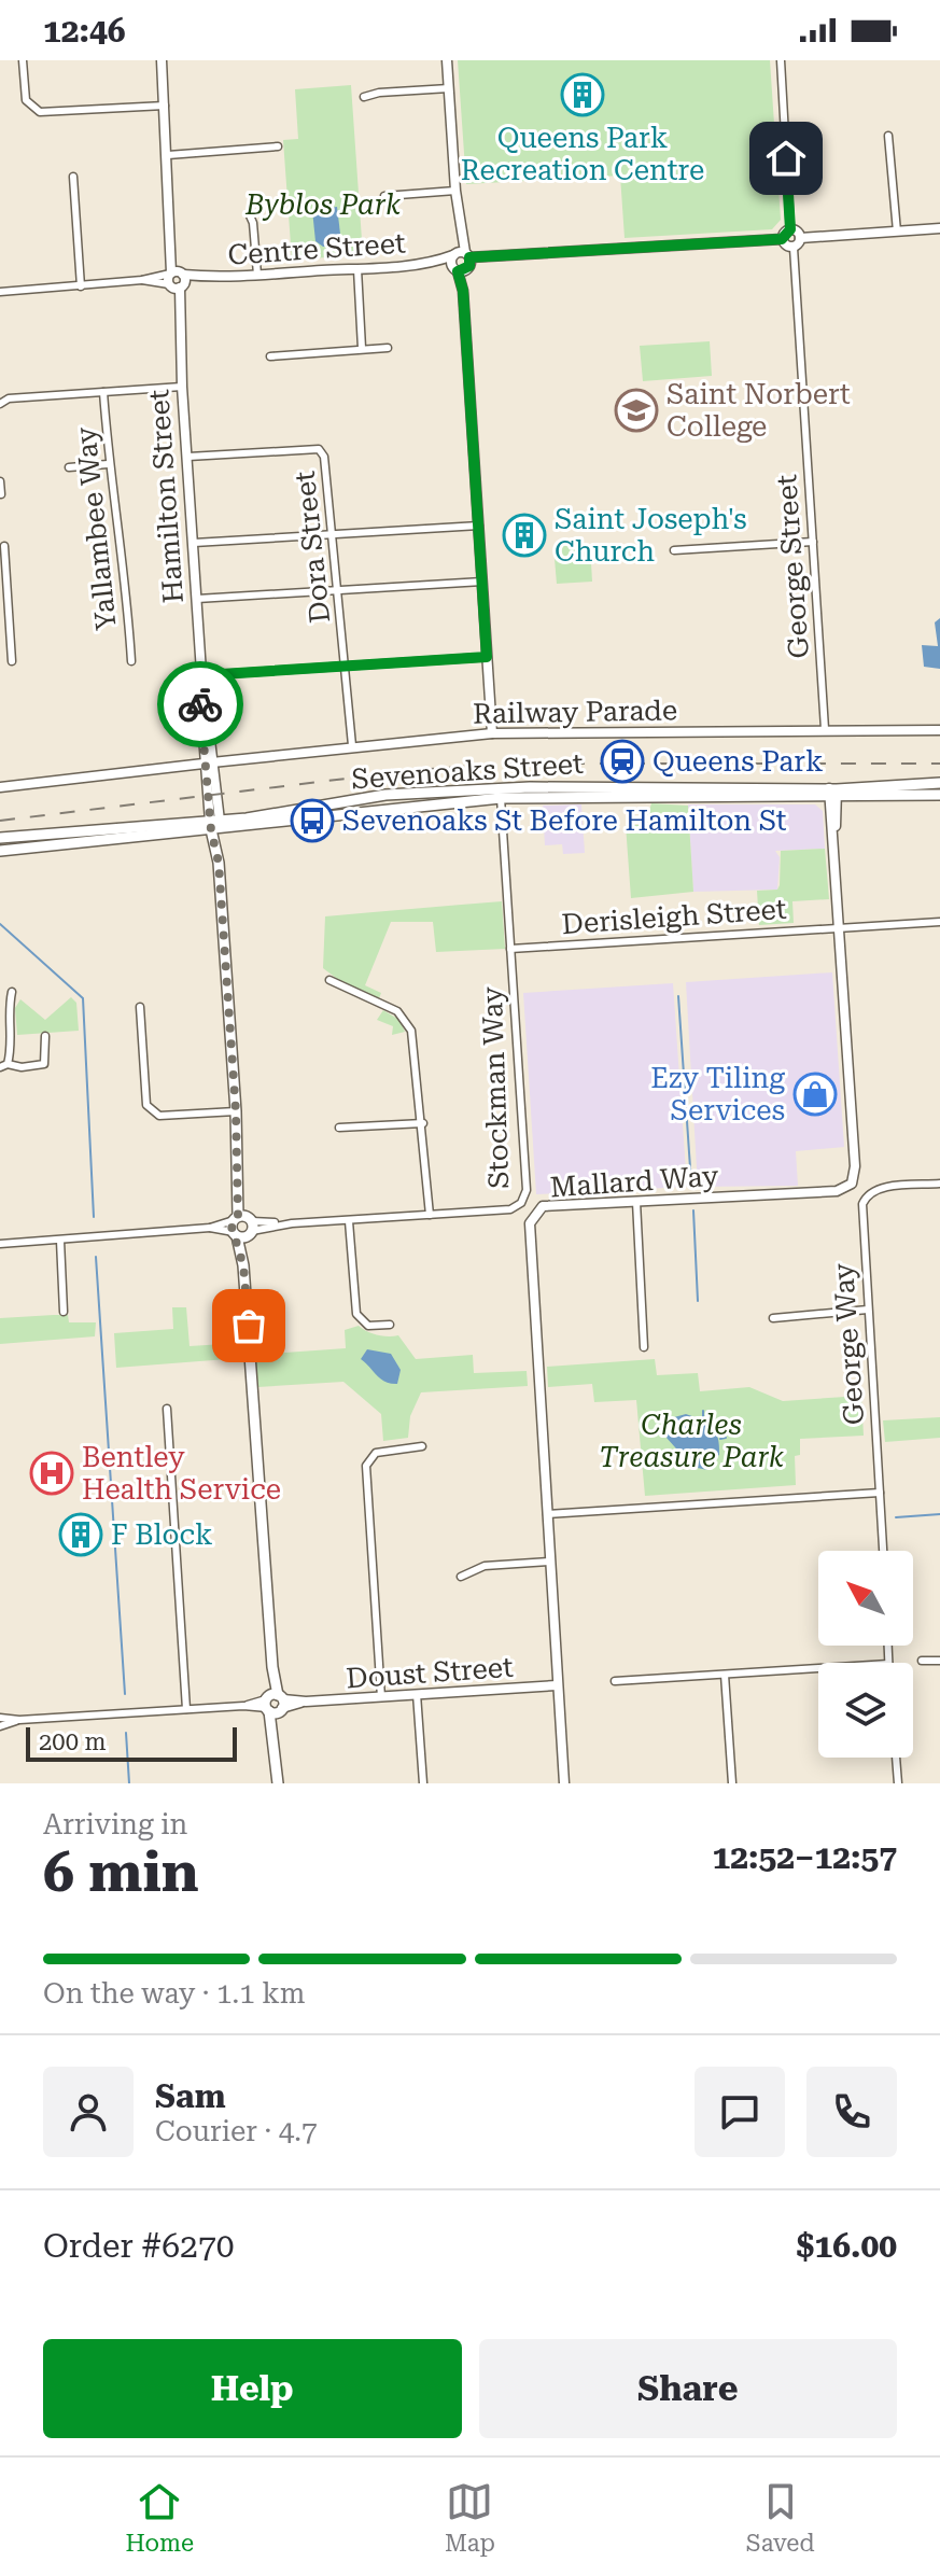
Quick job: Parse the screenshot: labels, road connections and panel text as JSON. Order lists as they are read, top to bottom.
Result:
{
  "streets": {
    "main road": ["Hamilton Street", "Sevenoaks Street"],
    "street": [
      "Centre Street",
      "Yallambee Way",
      "Dora Street",
      "George Street",
      "Railway Parade",
      "Derisleigh Street",
      "Stockman Way",
      "Mallard Way",
      "George Way",
      "Doust Street"
    ]
  },
  "crossings": [
    ["Centre Street", "Hamilton Street"],
    ["Centre Street", "George Street"],
    ["Hamilton Street", "Dora Street"],
    ["Hamilton Street", "Railway Parade"],
    ["Hamilton Street", "Sevenoaks Street"],
    ["Hamilton Street", "Stockman Way"],
    ["Hamilton Street", "Doust Street"],
    ["Dora Street", "Railway Parade"],
    ["George Street", "Railway Parade"],
    ["Sevenoaks Street", "Stockman Way"],
    ["Sevenoaks Street", "Mallard Way"],
    ["Derisleigh Street", "Stockman Way"],
    ["Derisleigh Street", "Mallard Way"],
    ["Mallard Way", "Doust Street"]
  ],
  "parks": ["Byblos Park", "Charles Treasure Park"],
  "places": {
    "building": ["Queens Park Recreation Centre", "Saint Joseph's Church", "F Block"],
    "school or university": ["Saint Norbert College"],
    "station": ["Queens Park"],
    "bus stop": ["Sevenoaks St Before Hamilton St"],
    "shop": ["Ezy Tiling Services"],
    "hospital": ["Bentley Health Service"]
  },
  "scale_bar": "200 m",
  "north": "top left",
  "page": {
    "status": "12:46",
    "scale": "200 m",
    "heading": ["6 min", "Arriving in", "12:52–12:57"],
    "panel": [
      "Sam",
      "Courier · 4.7",
      "Order #6270",
      "$16.00"
    ],
    "bar": "On the way · 1.1 km",
    "buttons": ["Help", "Share"],
    "tabs": ["Home", "Map", "Saved"]
  }
}
